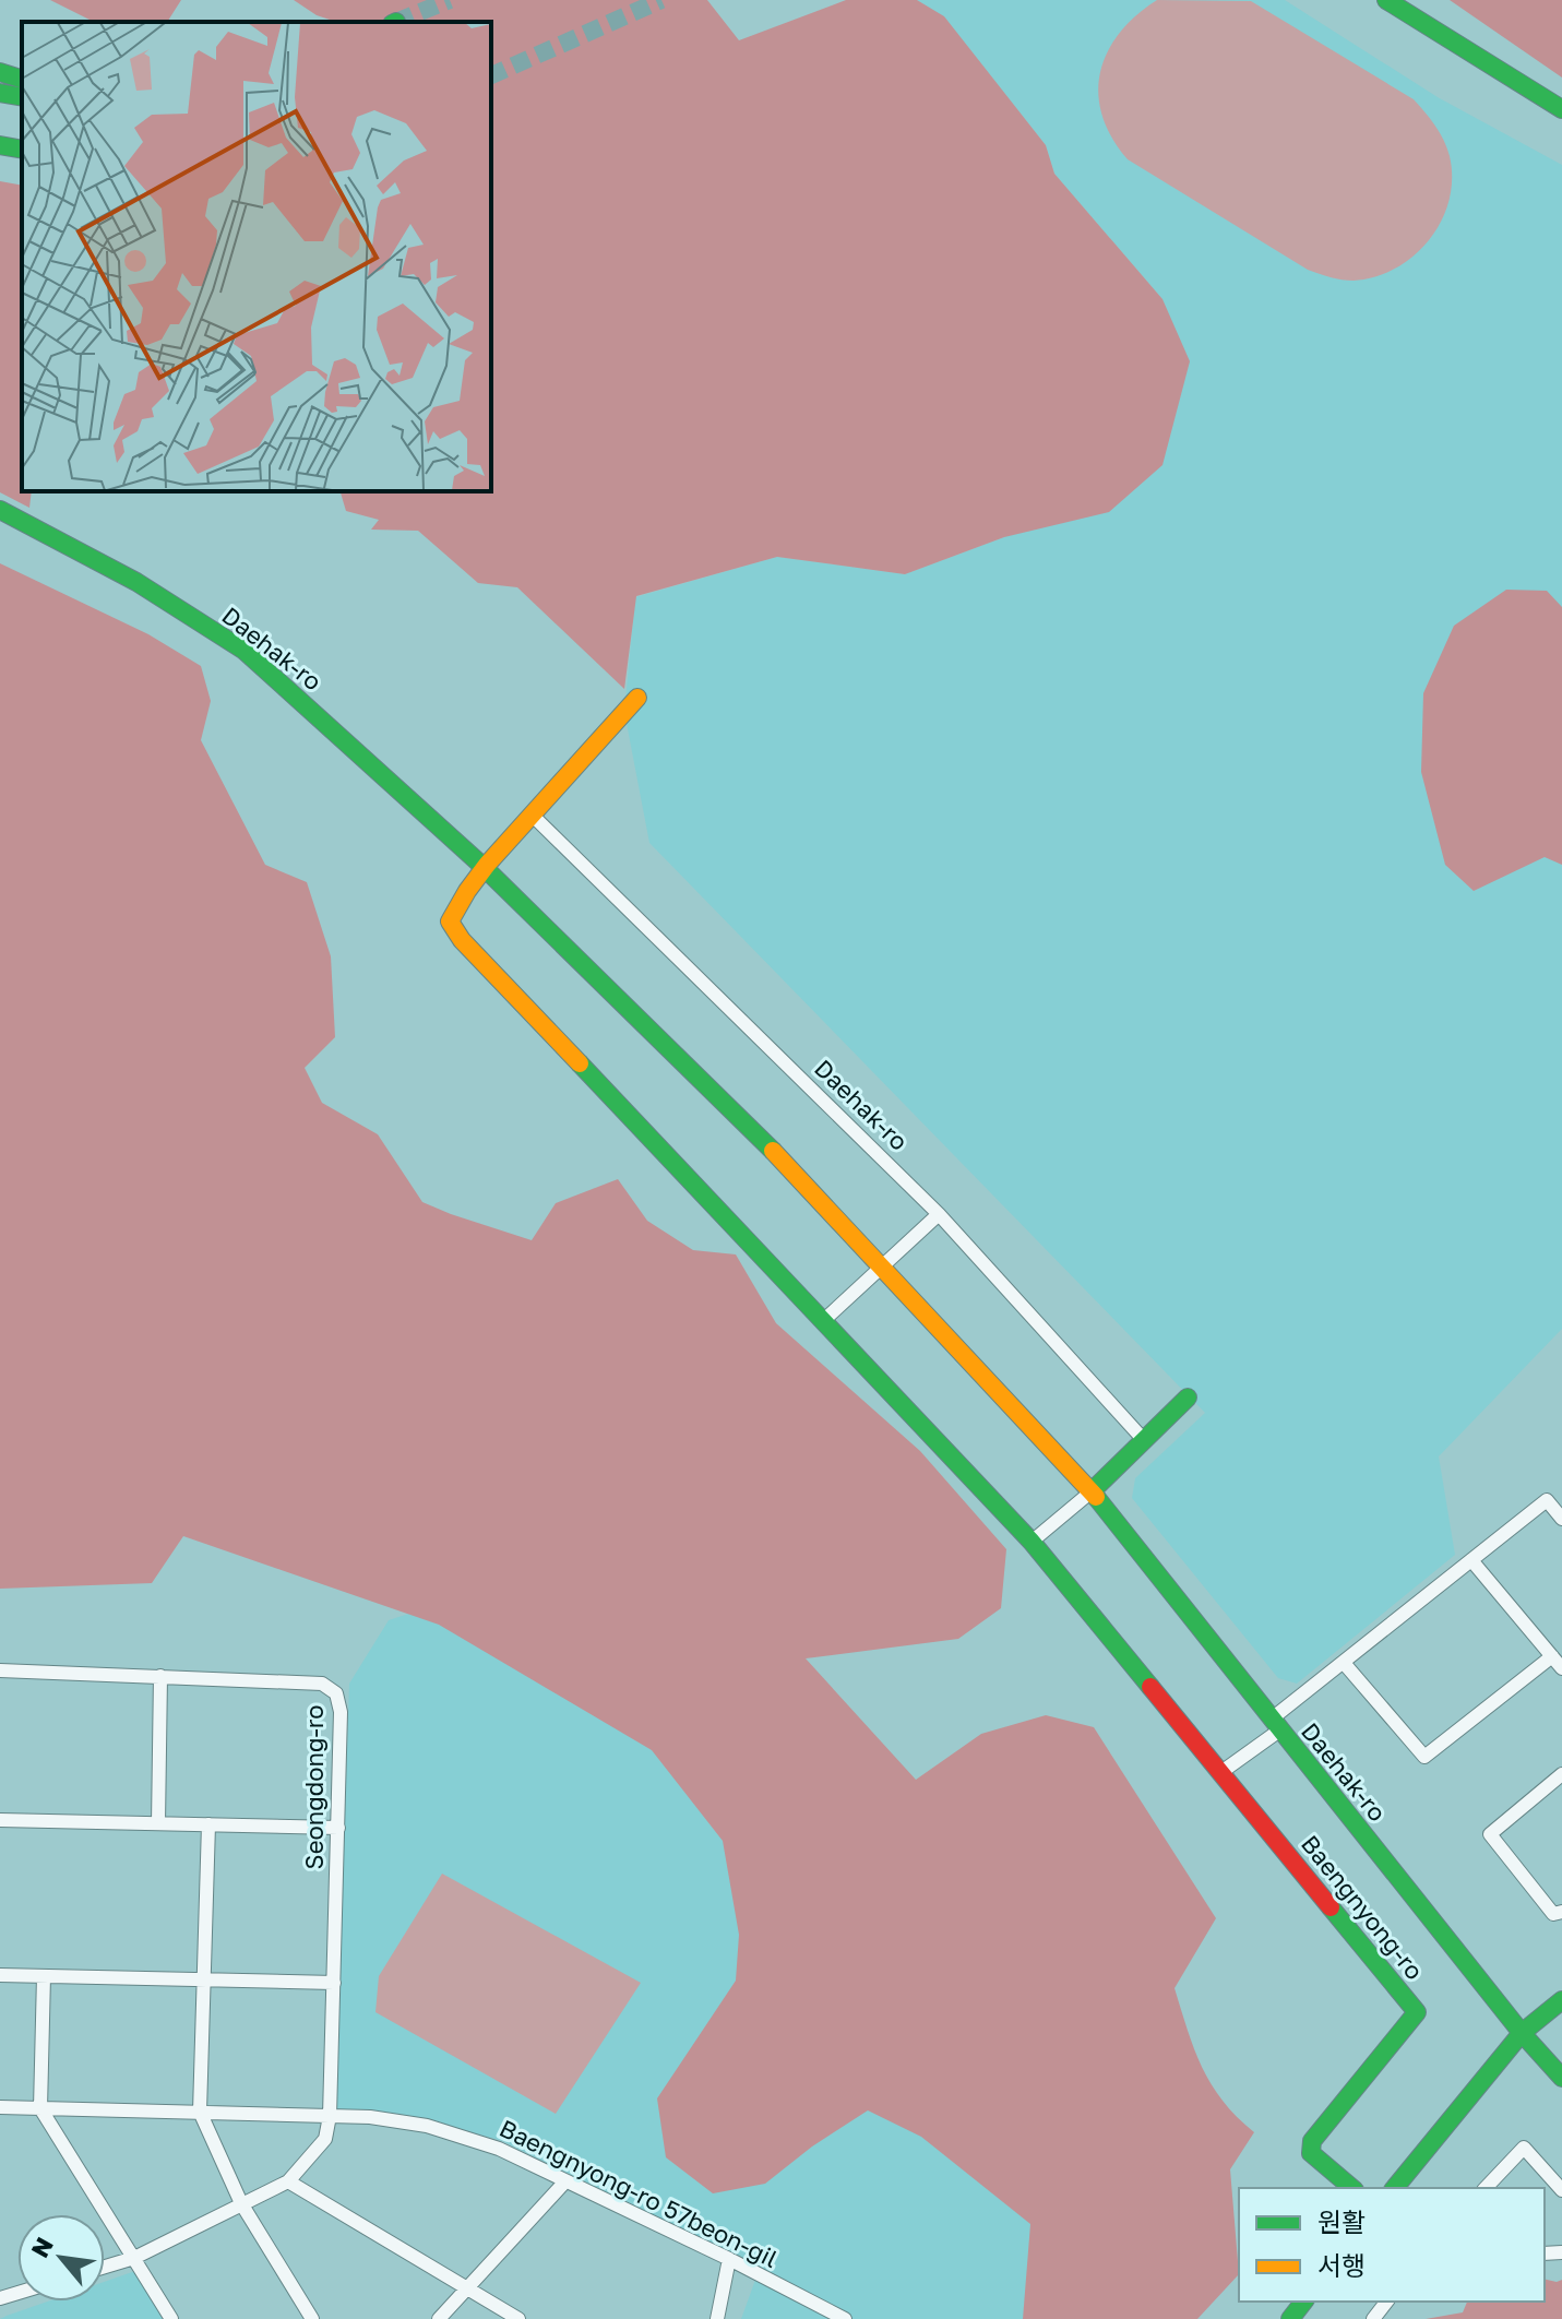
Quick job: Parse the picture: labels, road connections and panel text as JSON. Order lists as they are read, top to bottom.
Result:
{
  "streets": {
    "main road": ["Daehak-ro", "Baengnyong-ro"],
    "street": ["Seongdong-ro", "Baengnyong-ro 57beon-gil"]
  },
  "crossings": [
    ["Seongdong-ro", "Baengnyong-ro 57beon-gil"]
  ],
  "legend": ["원활", "서행"],
  "north": "top left"
}
